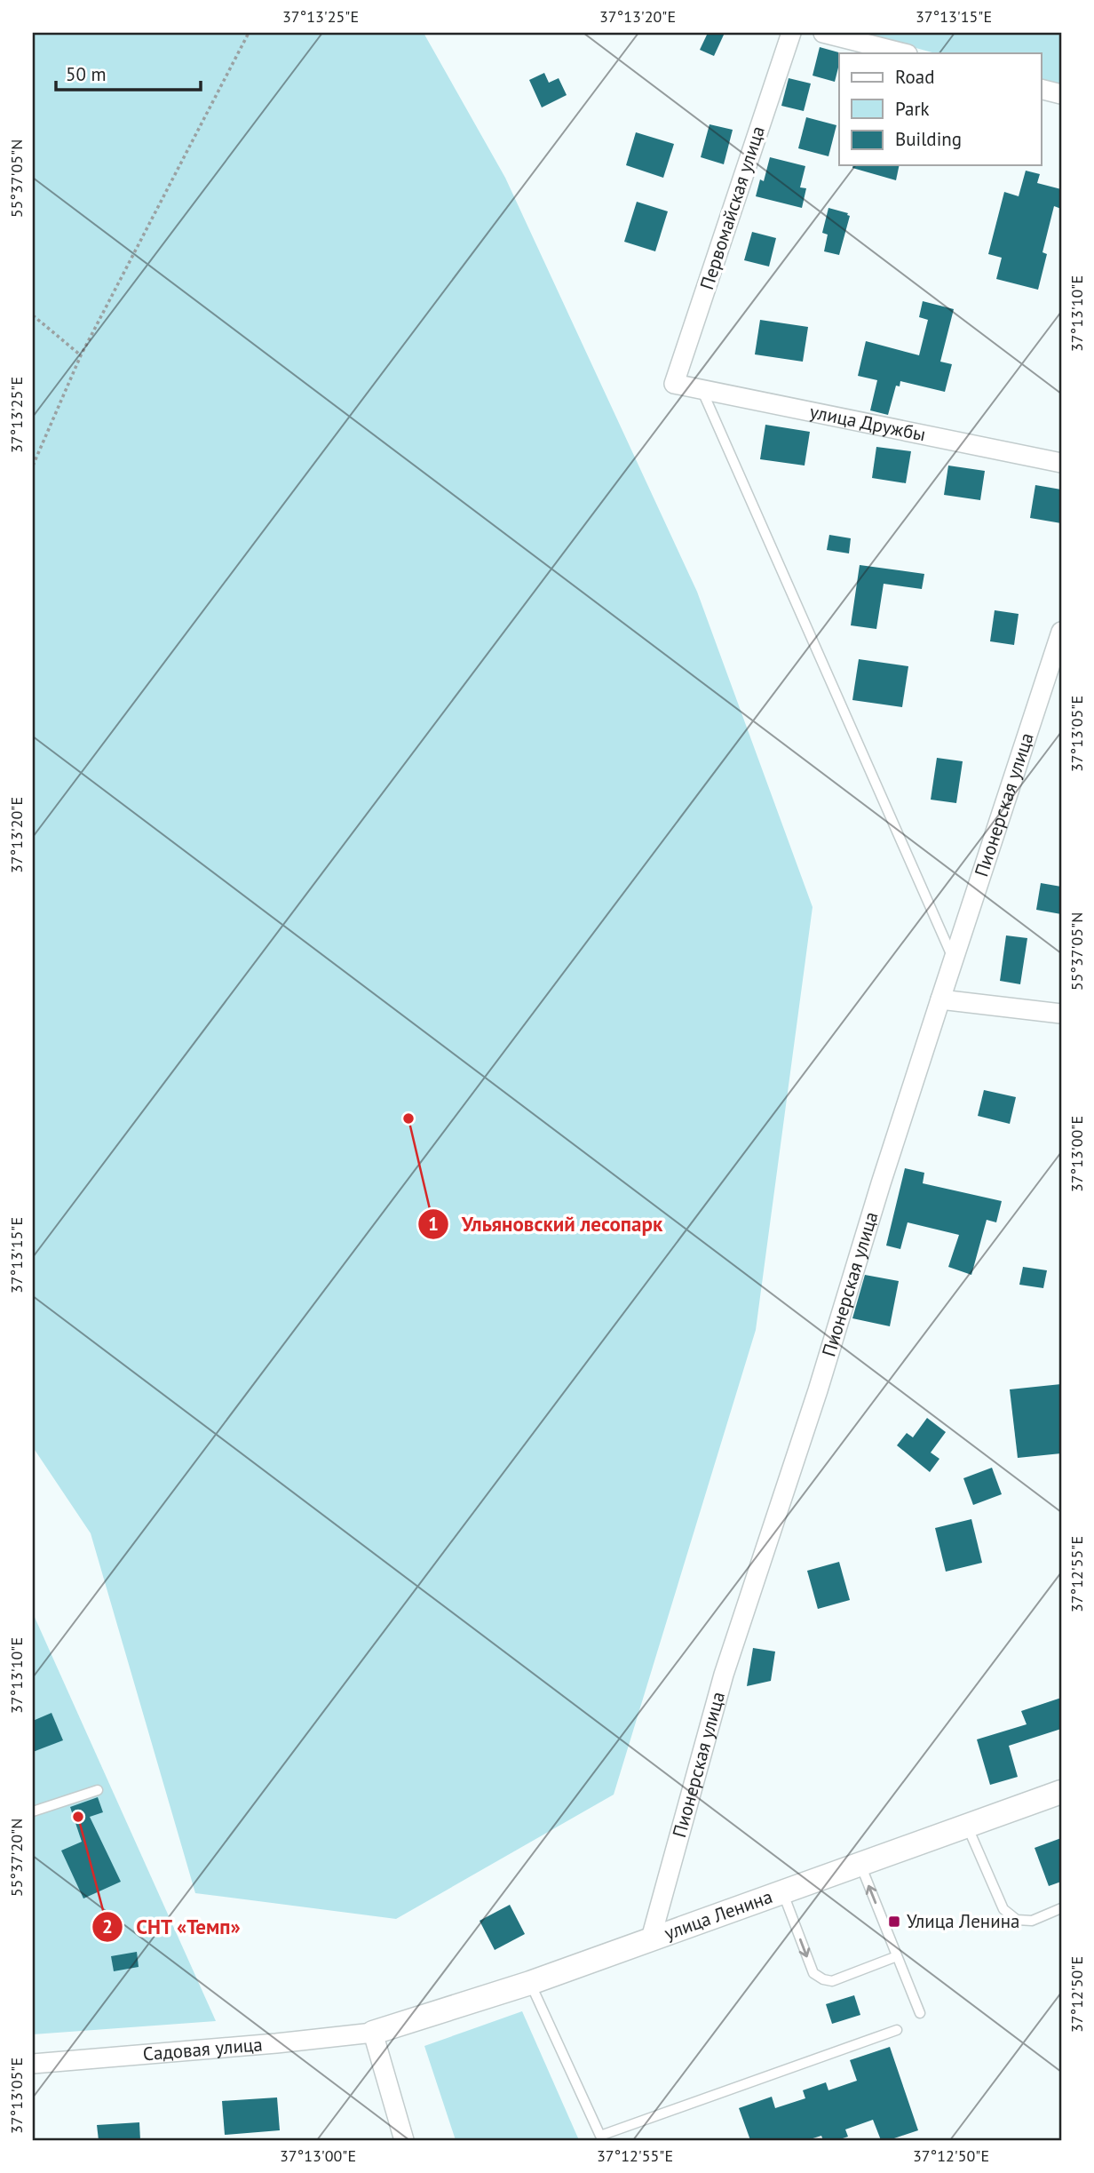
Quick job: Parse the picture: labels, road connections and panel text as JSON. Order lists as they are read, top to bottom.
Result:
{
  "streets": {
    "street": [
      "Первомайская улица",
      "улица Дружбы",
      "Пионерская улица",
      "улица Ленина",
      "Садовая улица"
    ]
  },
  "crossings": [
    ["Первомайская улица", "улица Дружбы"],
    ["Пионерская улица", "улица Ленина"],
    ["улица Ленина", "Садовая улица"]
  ],
  "places": {
    "other": ["Ульяновский лесопарк", "СНТ «Темп»"],
    "transit": ["Улица Ленина"]
  },
  "legend": ["Road", "Park", "Building"],
  "scale_bar": "50 m",
  "coordinates": [
    "37°13'25\"E",
    "37°13'20\"E",
    "37°13'15\"E",
    "55°37'05\"N",
    "37°13'10\"E",
    "37°13'05\"E",
    "37°13'00\"E",
    "37°12'55\"E",
    "55°37'20\"N",
    "37°12'50\"E"
  ]
}
